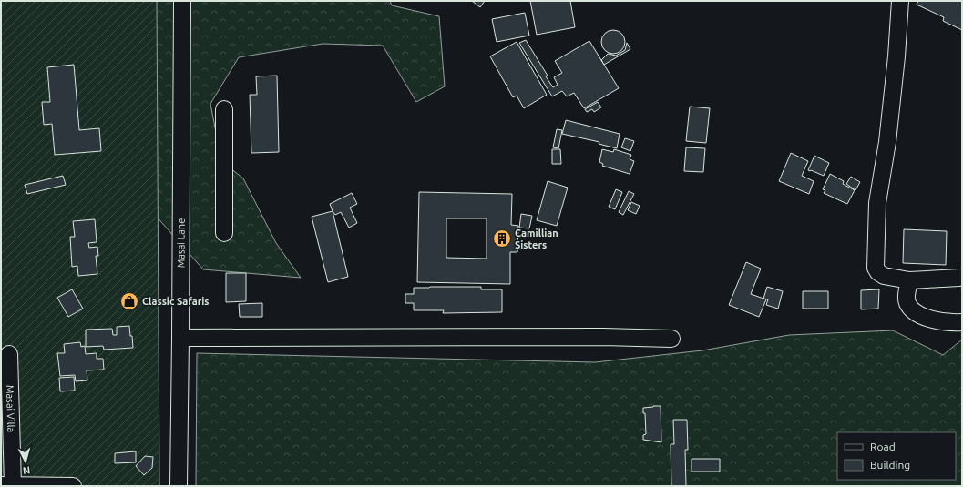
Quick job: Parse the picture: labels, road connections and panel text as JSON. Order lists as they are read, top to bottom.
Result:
{
  "streets": {
    "street": ["Masai Lane", "Masai Villa"]
  },
  "places": {
    "building": ["Camillian Sisters"],
    "shop": ["Classic Safaris"]
  },
  "legend": ["Road", "Building"],
  "north": "bottom"
}
